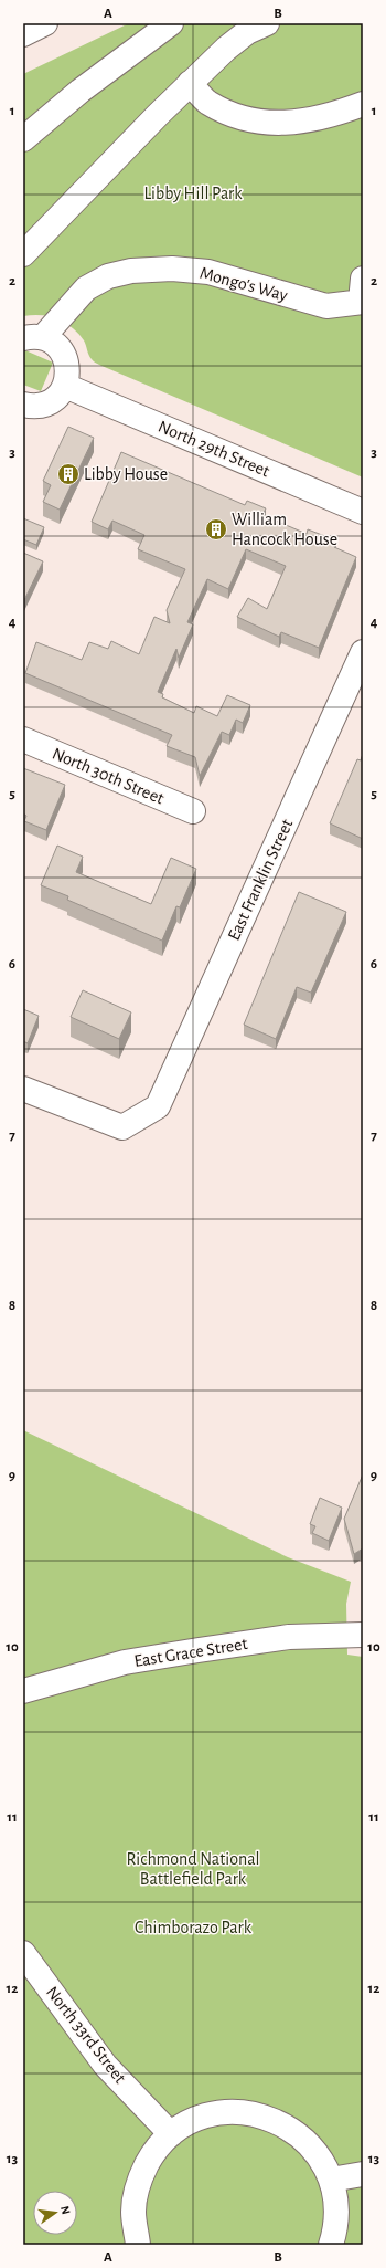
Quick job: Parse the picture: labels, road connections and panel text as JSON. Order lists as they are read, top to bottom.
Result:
{
  "streets": {
    "street": [
      "Mongo's Way",
      "North 29th Street",
      "North 30th Street",
      "East Franklin Street",
      "East Grace Street",
      "North 33rd Street"
    ]
  },
  "parks": ["Libby Hill Park", "Richmond National Battlefield Park", "Chimborazo Park"],
  "places": {
    "building": ["Libby House", "William Hancock House"]
  },
  "north": "right",
  "grid": {
    "columns": ["A", "B"],
    "rows": [
      "1",
      "2",
      "3",
      "4",
      "5",
      "6",
      "7",
      "8",
      "9",
      "10",
      "11",
      "12",
      "13"
    ]
  }
}
